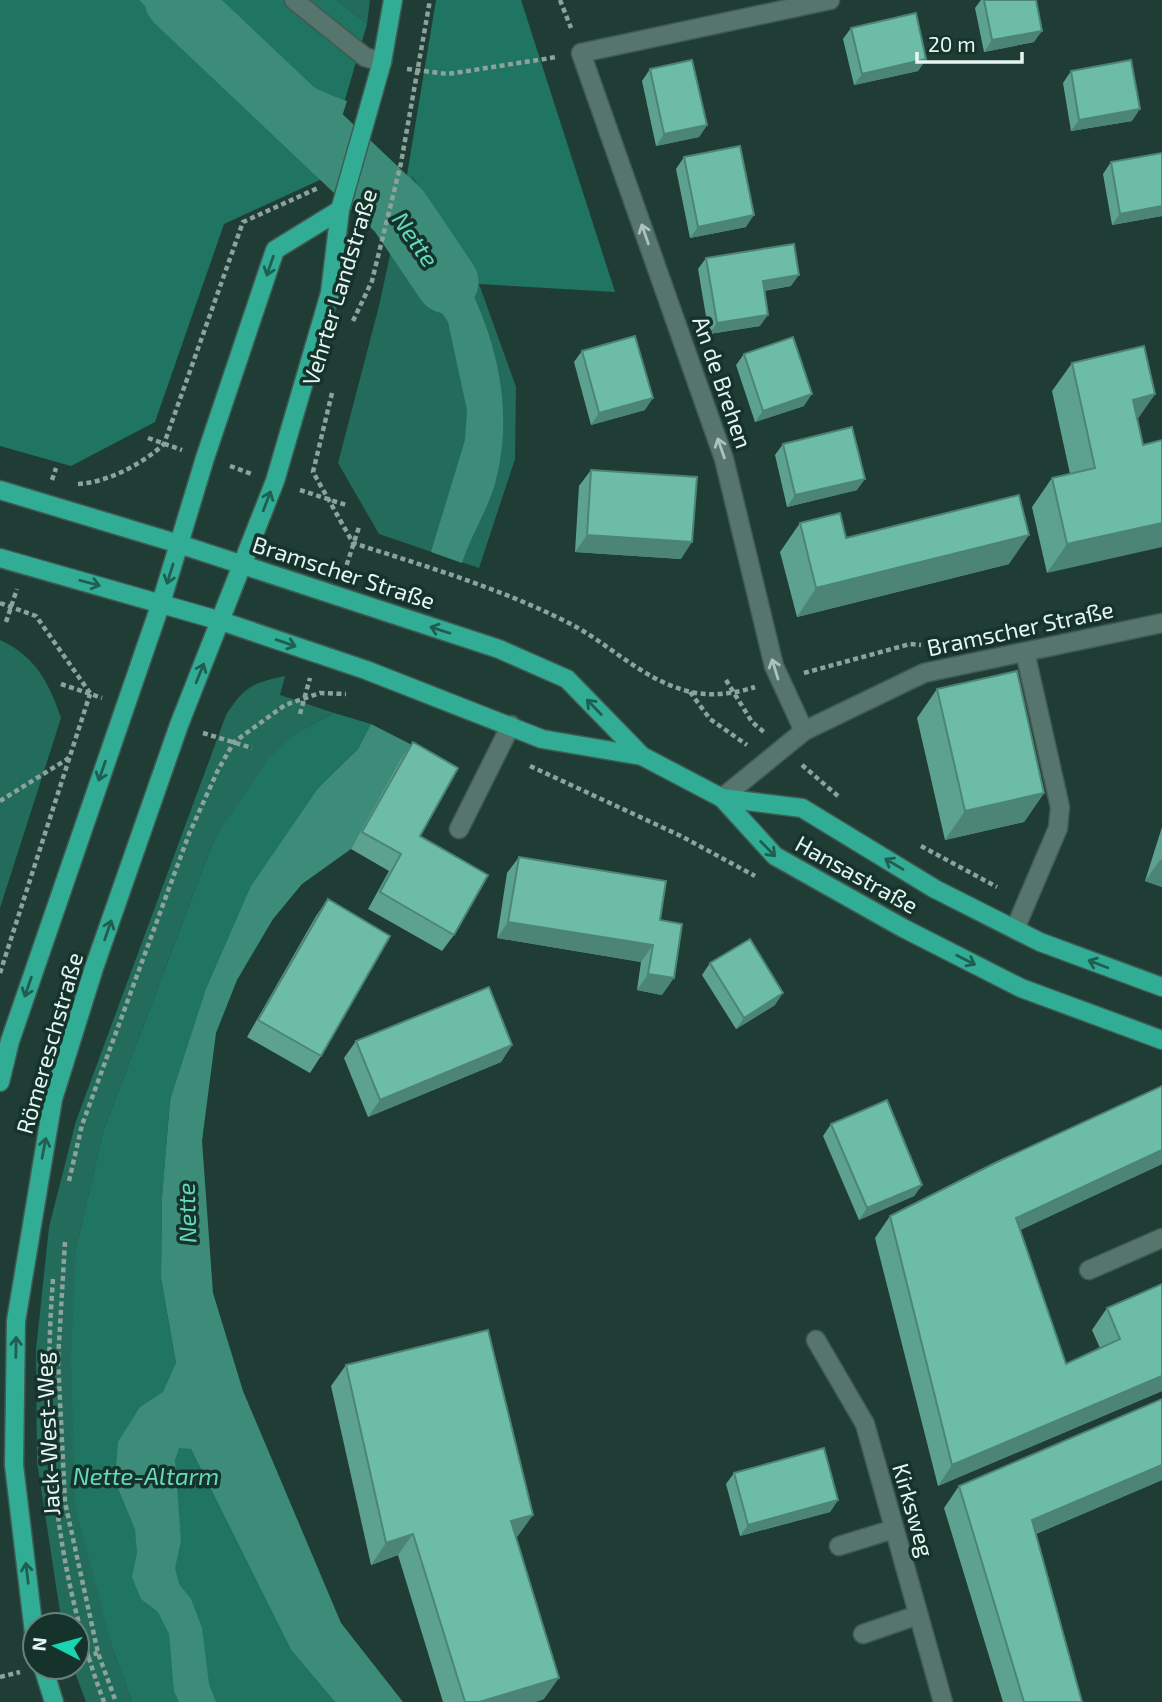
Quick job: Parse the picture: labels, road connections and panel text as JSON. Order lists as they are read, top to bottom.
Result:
{
  "streets": {
    "main road": [
      "Vehrter Landstraße",
      "Bramscher Straße",
      "Hansastraße",
      "Römereschstraße"
    ],
    "street": ["An de Brehen", "Kirksweg"],
    "path": ["Jack-West-Weg"]
  },
  "crossings": [
    ["Vehrter Landstraße", "Bramscher Straße"],
    ["Vehrter Landstraße", "Römereschstraße"],
    ["An de Brehen", "Bramscher Straße"],
    ["Bramscher Straße", "Hansastraße"],
    ["Bramscher Straße", "Römereschstraße"]
  ],
  "one_way": ["An de Brehen"],
  "water": ["Nette", "Nette-Altarm"],
  "scale_bar": "20 m",
  "north": "left"
}
